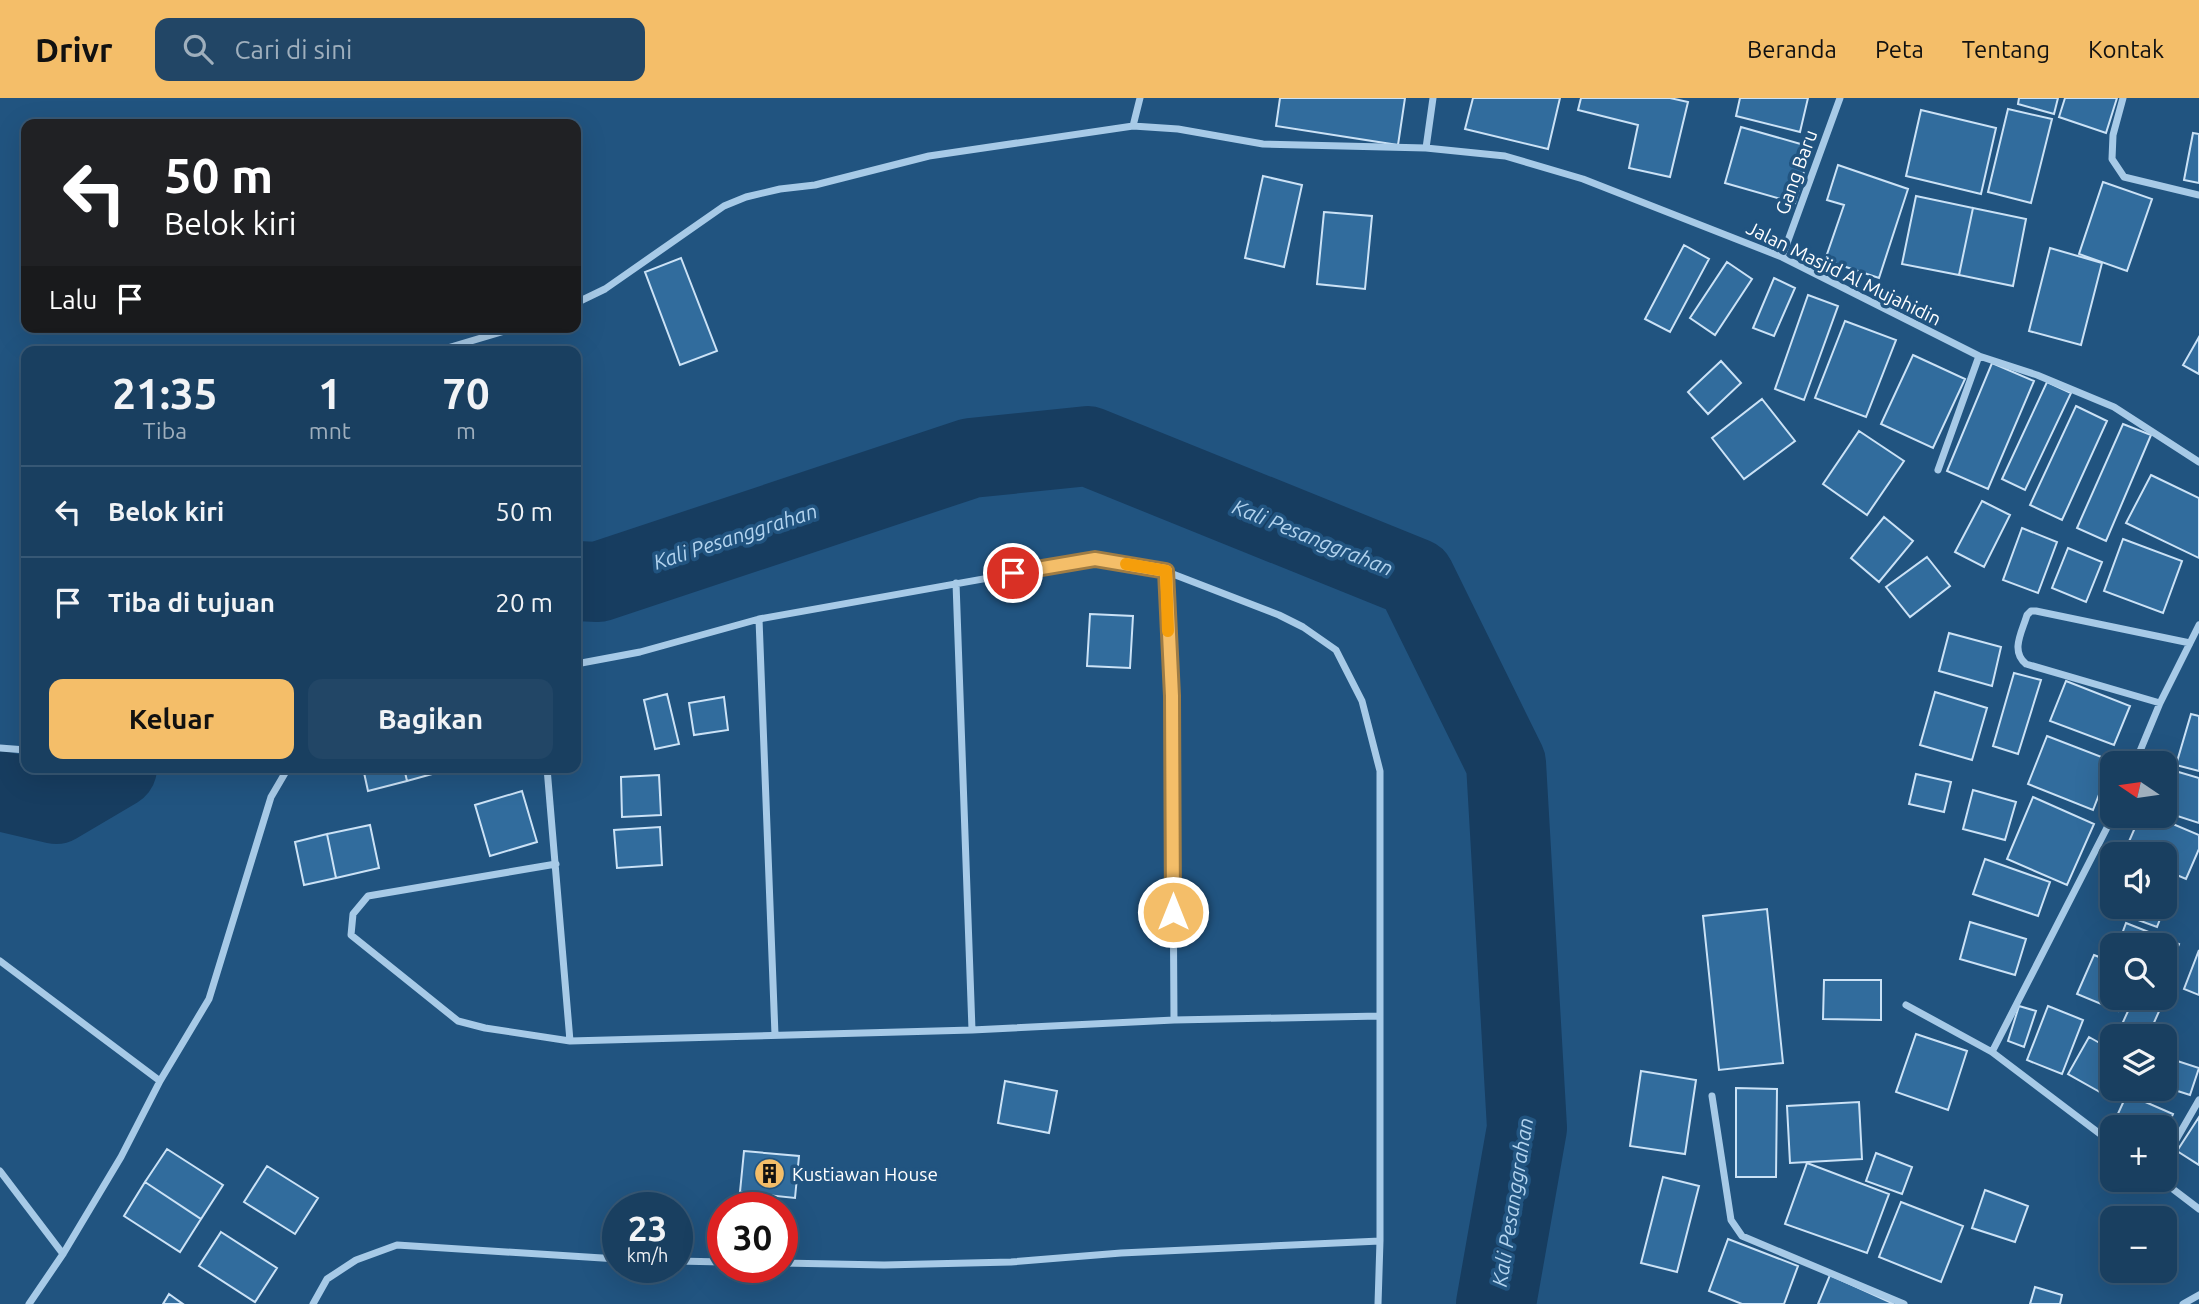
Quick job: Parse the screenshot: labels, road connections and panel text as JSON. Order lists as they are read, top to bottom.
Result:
{
  "streets": {
    "street": ["Gang Baru", "Jalan Masjid Al Mujahidin"]
  },
  "crossings": [
    ["Gang Baru", "Jalan Masjid Al Mujahidin"]
  ],
  "water": ["Kali Pesanggrahan"],
  "places": {
    "building": ["Kustiawan House"]
  },
  "north": "left",
  "page": {
    "header": "Drivr",
    "search": "Cari di sini",
    "nav": [
      "Beranda",
      "Peta",
      "Tentang",
      "Kontak"
    ],
    "turn": ["50 m", "Belok kiri"],
    "then": "Lalu",
    "eta": [
      "21:35",
      "Tiba",
      "1",
      "mnt",
      "70",
      "m"
    ],
    "list": [
      {
        "name": "Belok kiri",
        "value": "50 m"
      },
      {
        "name": "Tiba di tujuan",
        "value": "20 m"
      }
    ],
    "buttons": ["Keluar", "Bagikan"],
    "map_buttons": ["+", "−"],
    "speed": "23 km/h",
    "limit": "30"
  }
}
